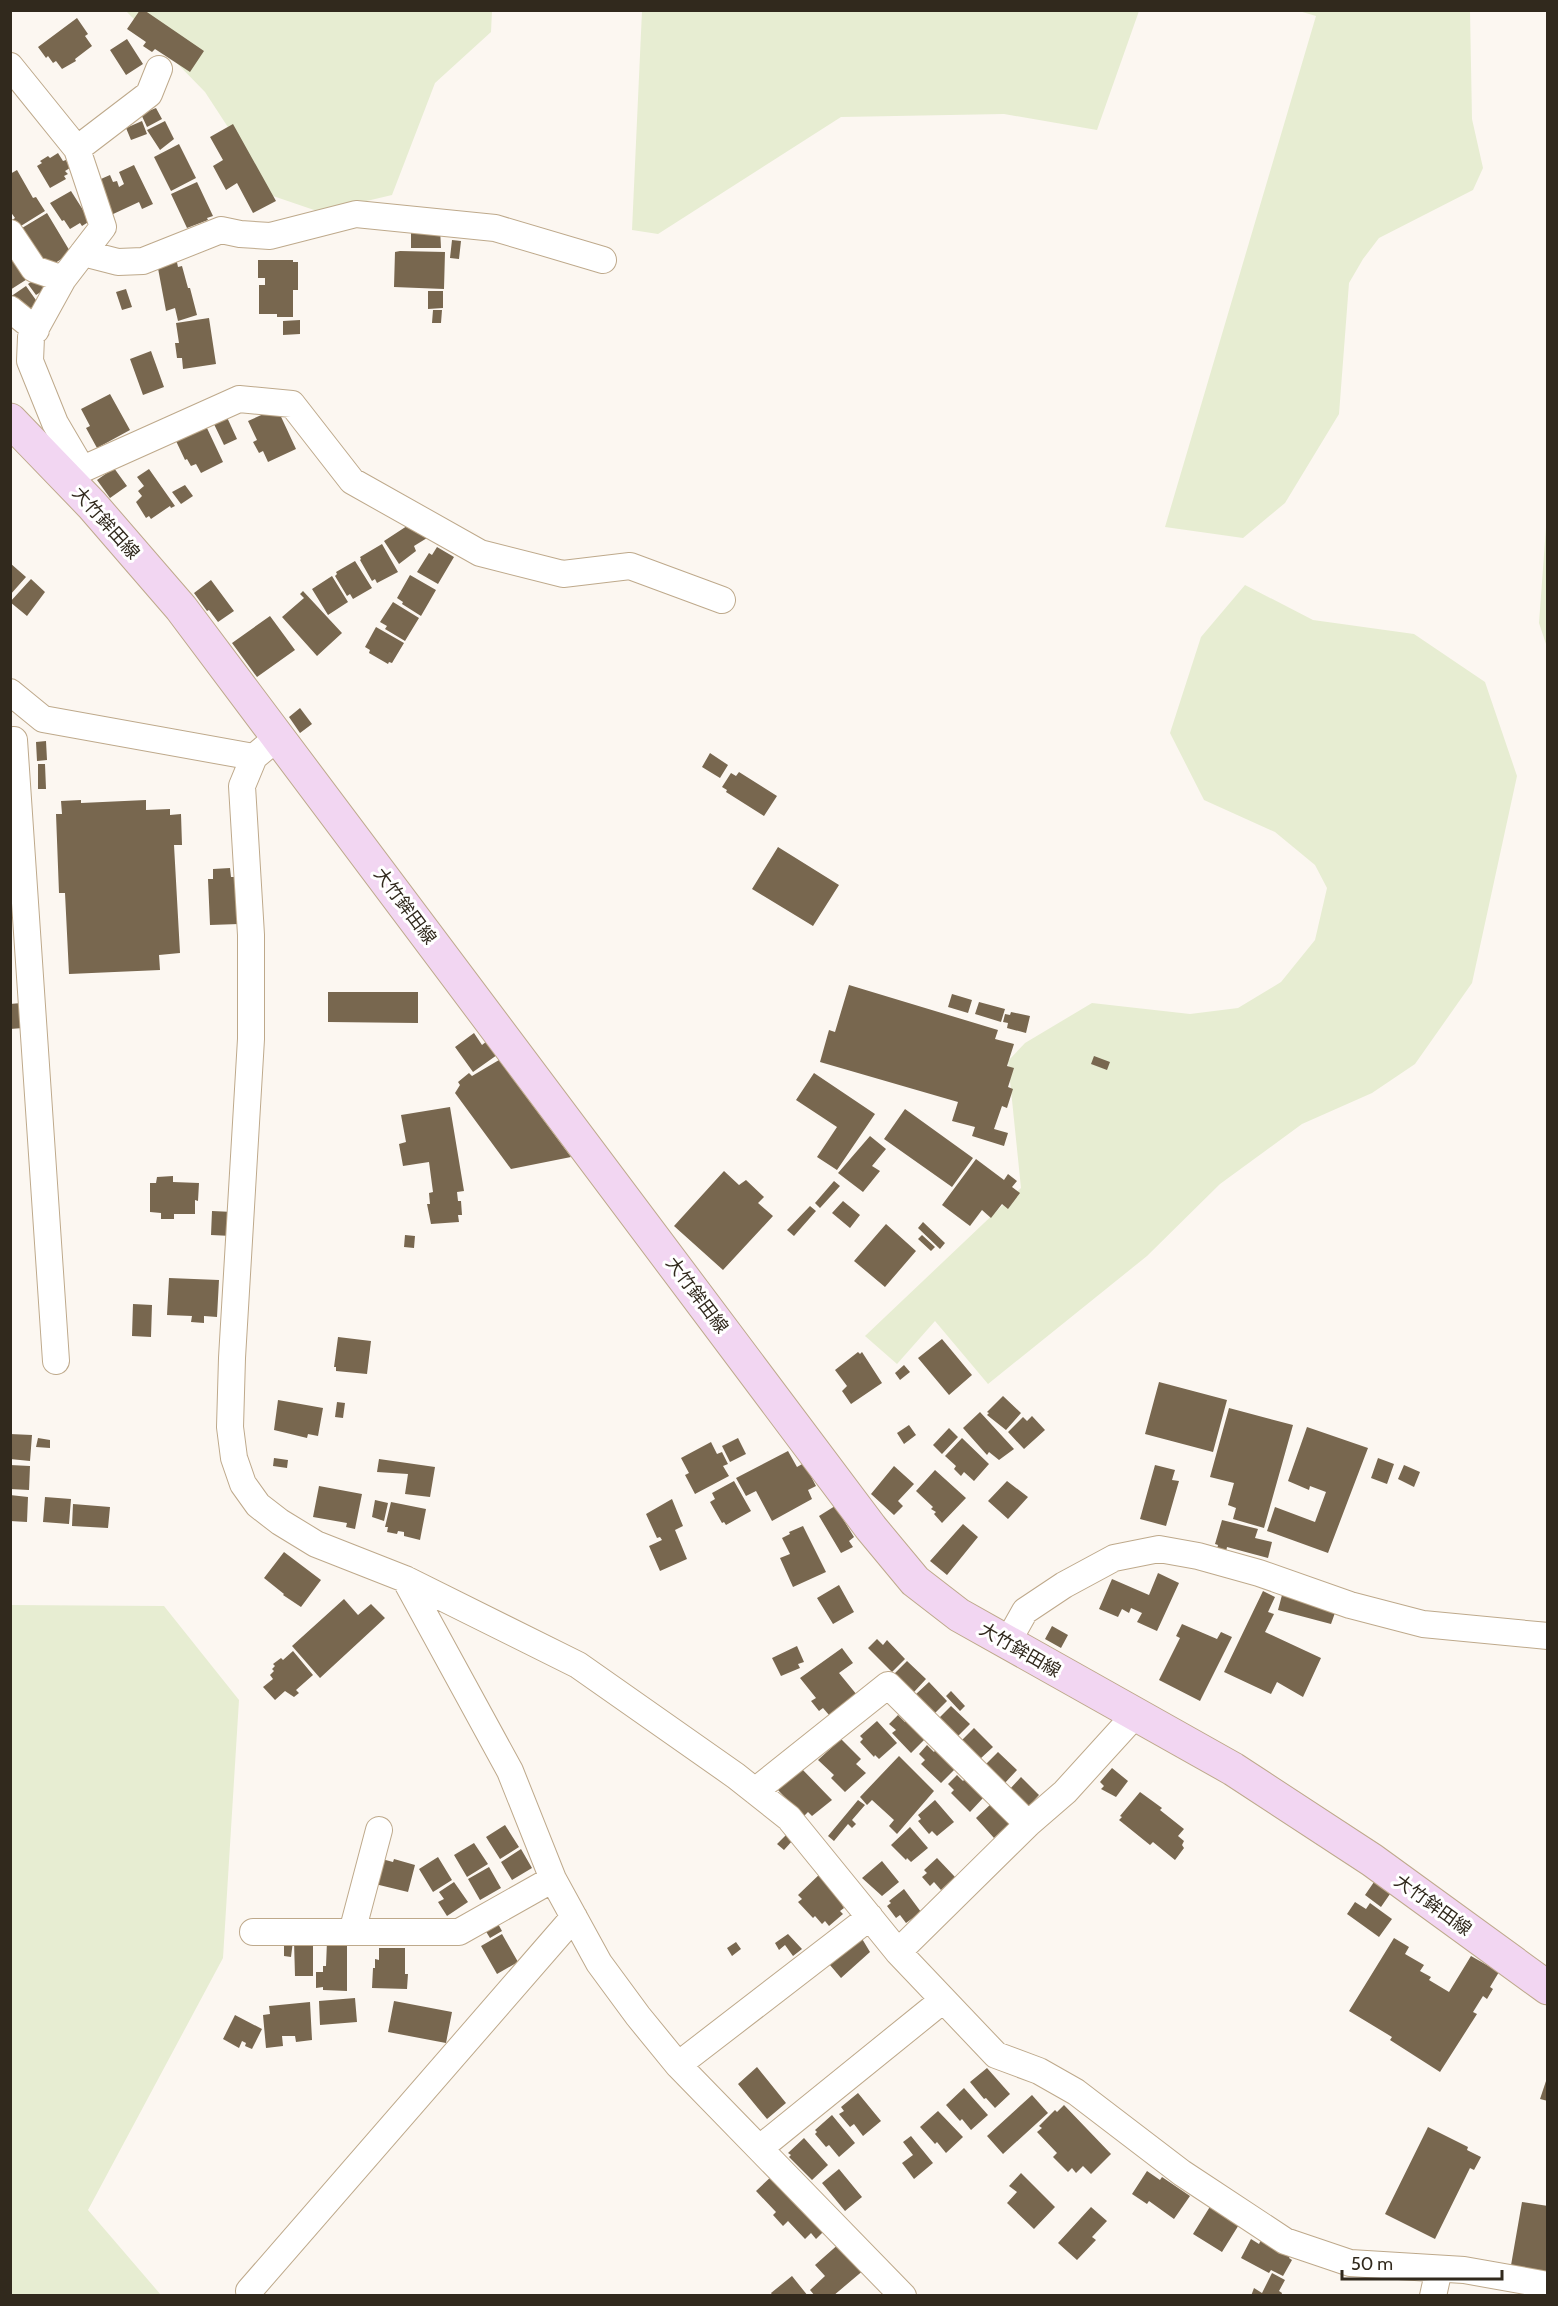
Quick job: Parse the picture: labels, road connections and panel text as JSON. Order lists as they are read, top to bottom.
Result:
{
  "streets": {
    "main road": ["大竹鉾田線"]
  },
  "scale_bar": "50 m"
}
